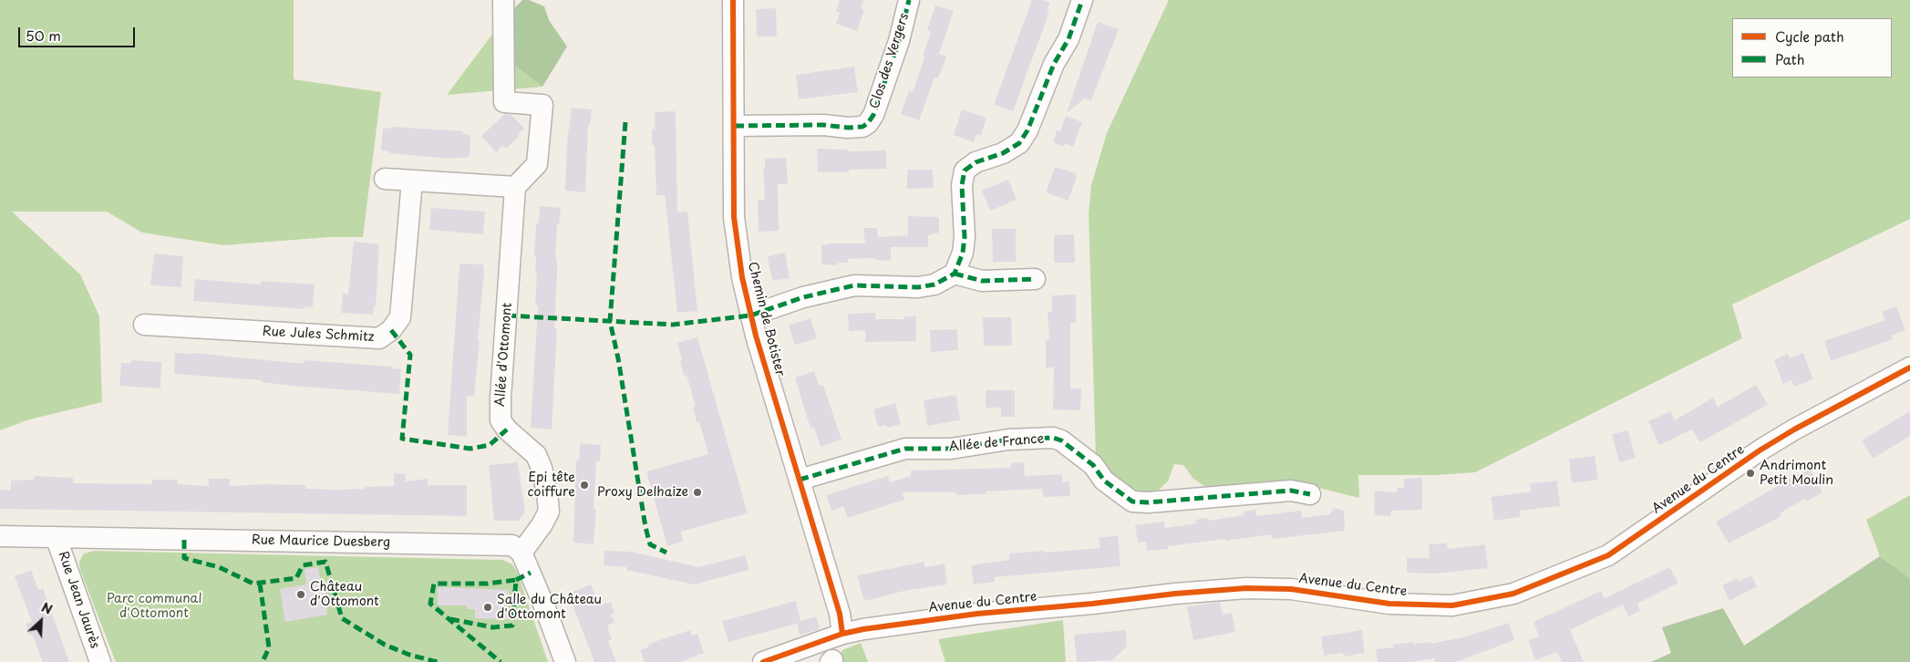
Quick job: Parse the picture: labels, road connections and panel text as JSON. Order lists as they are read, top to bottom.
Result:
{
  "streets": {
    "street": [
      "Clos des Vergers",
      "Chemin de Botister",
      "Rue Jules Schmitz",
      "Allée d'Ottomont",
      "Allée de France",
      "Avenue du Centre",
      "Rue Maurice Duesberg",
      "Rue Jean Jaurès"
    ]
  },
  "crossings": [
    ["Clos des Vergers", "Chemin de Botister"],
    ["Chemin de Botister", "Allée de France"],
    ["Chemin de Botister", "Avenue du Centre"],
    ["Allée d'Ottomont", "Rue Maurice Duesberg"],
    ["Rue Maurice Duesberg", "Rue Jean Jaurès"]
  ],
  "parks": ["Parc communal d'Ottomont"],
  "places": [
    "Andrimont Petit Moulin",
    "Epi tête coiffure",
    "Proxy Delhaize",
    "Château d'Ottomont",
    "Salle du Château d'Ottomont"
  ],
  "legend": ["Cycle path", "Path"],
  "scale_bar": "50 m",
  "north": "top right"
}
